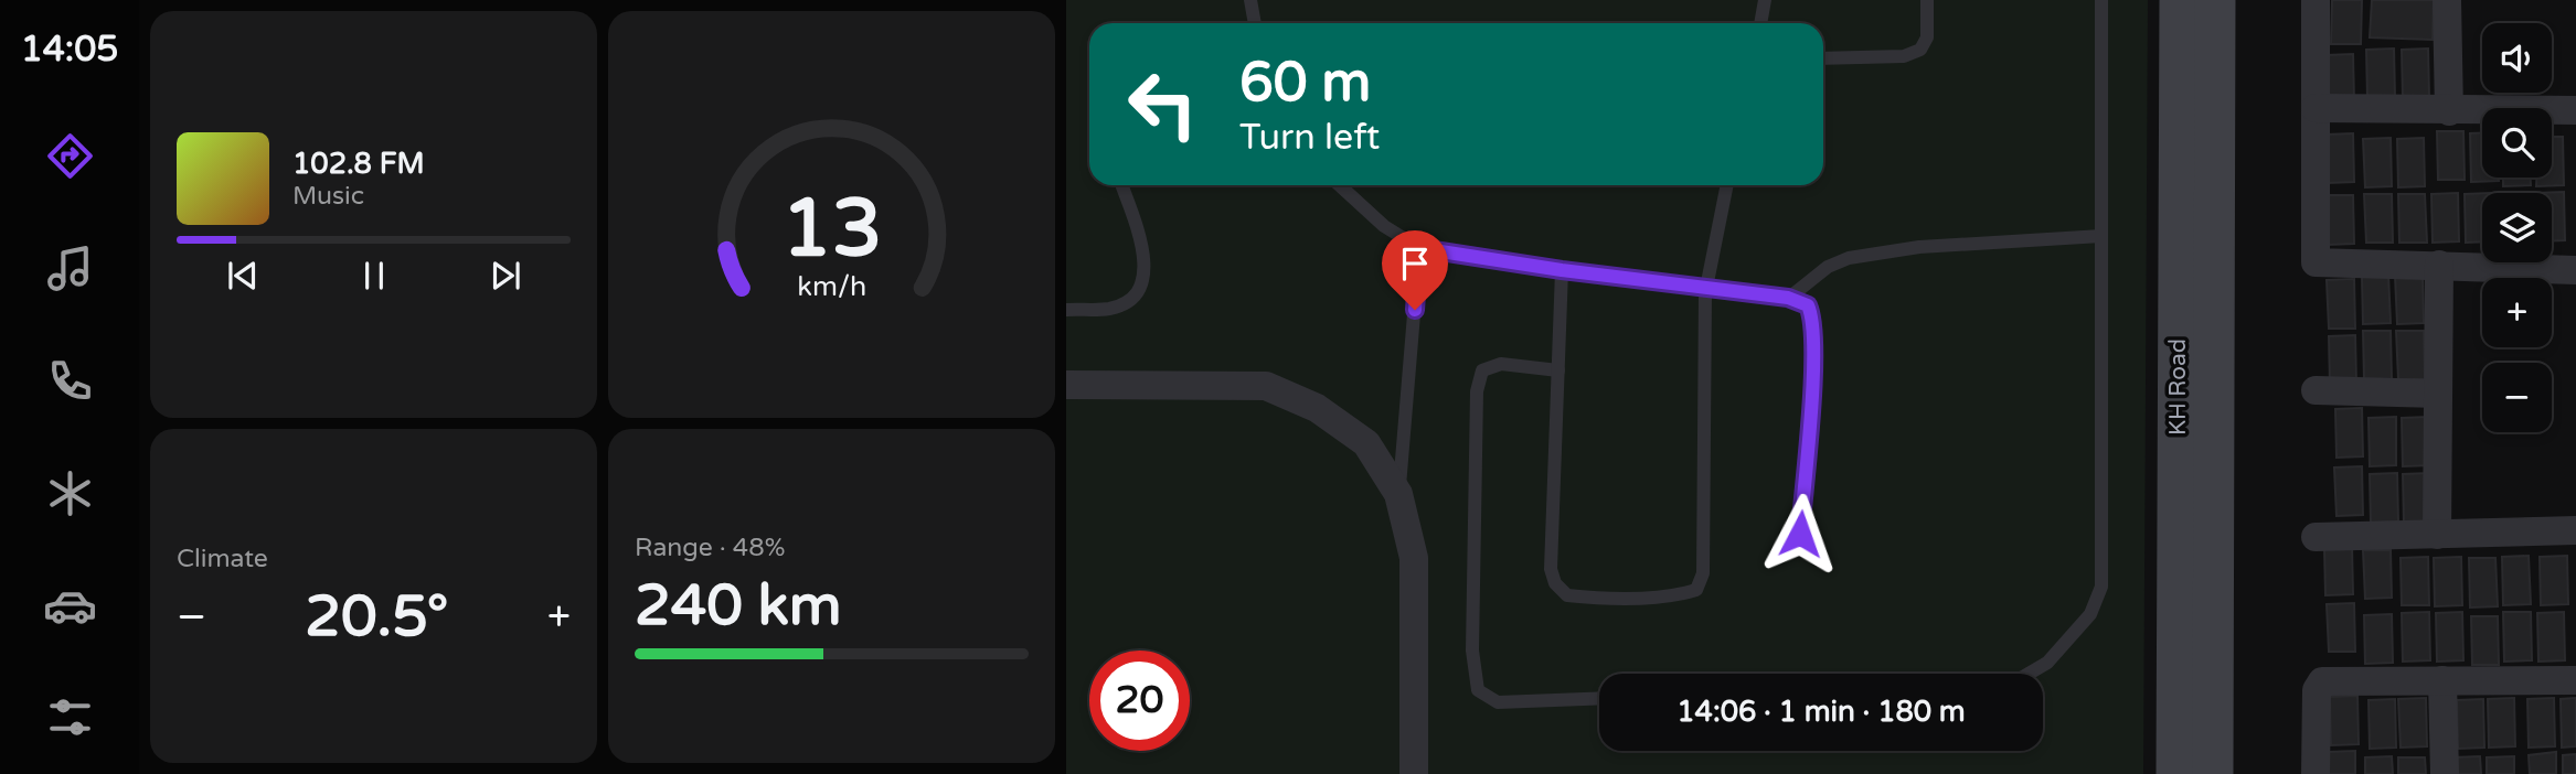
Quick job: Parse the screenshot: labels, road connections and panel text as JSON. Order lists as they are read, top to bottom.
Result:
{
  "streets": {
    "main road": ["KH Road"]
  },
  "page": {
    "tabs": "14:05",
    "map_buttons": ["+", "−"],
    "turn": ["60 m", "Turn left"],
    "song": ["102.8 FM", "Music"],
    "tile": [
      "Climate",
      ["Range · 48%", "240 km"]
    ],
    "heat": ["−", "20.5°", "+"],
    "limit": "20",
    "trip": "14:06 · 1 min · 180 m",
    "gauge": ["13", "km/h"]
  }
}
